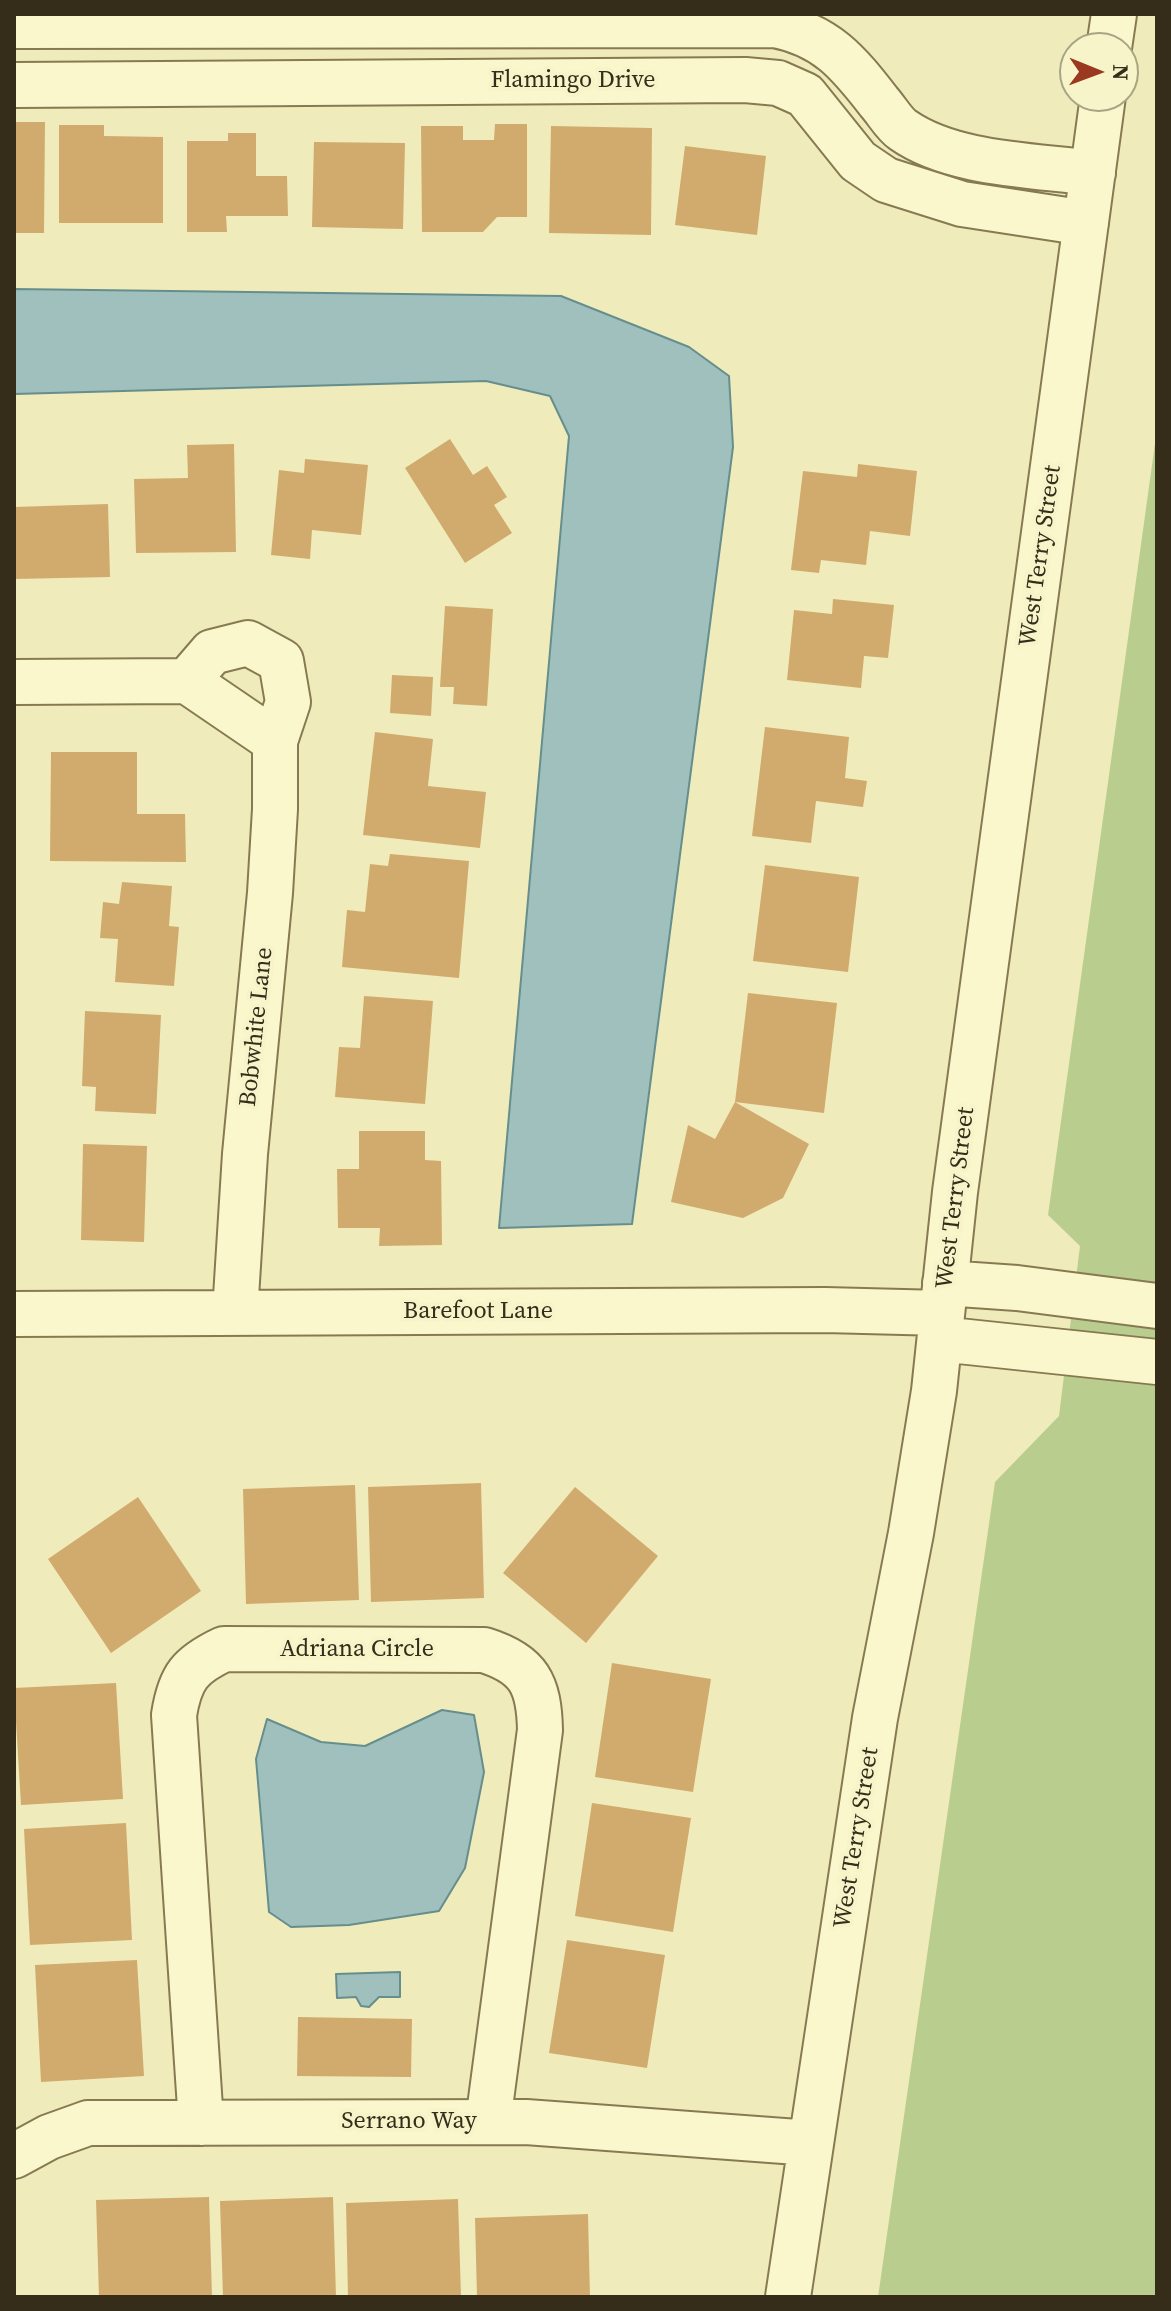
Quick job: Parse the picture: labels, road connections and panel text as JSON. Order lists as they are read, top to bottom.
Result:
{
  "streets": {
    "street": [
      "Flamingo Drive",
      "West Terry Street",
      "Bobwhite Lane",
      "Barefoot Lane",
      "Adriana Circle",
      "Serrano Way"
    ]
  },
  "crossings": [
    ["Flamingo Drive", "West Terry Street"],
    ["West Terry Street", "Barefoot Lane"],
    ["West Terry Street", "Serrano Way"],
    ["Bobwhite Lane", "Barefoot Lane"],
    ["Adriana Circle", "Serrano Way"]
  ],
  "north": "right"
}
